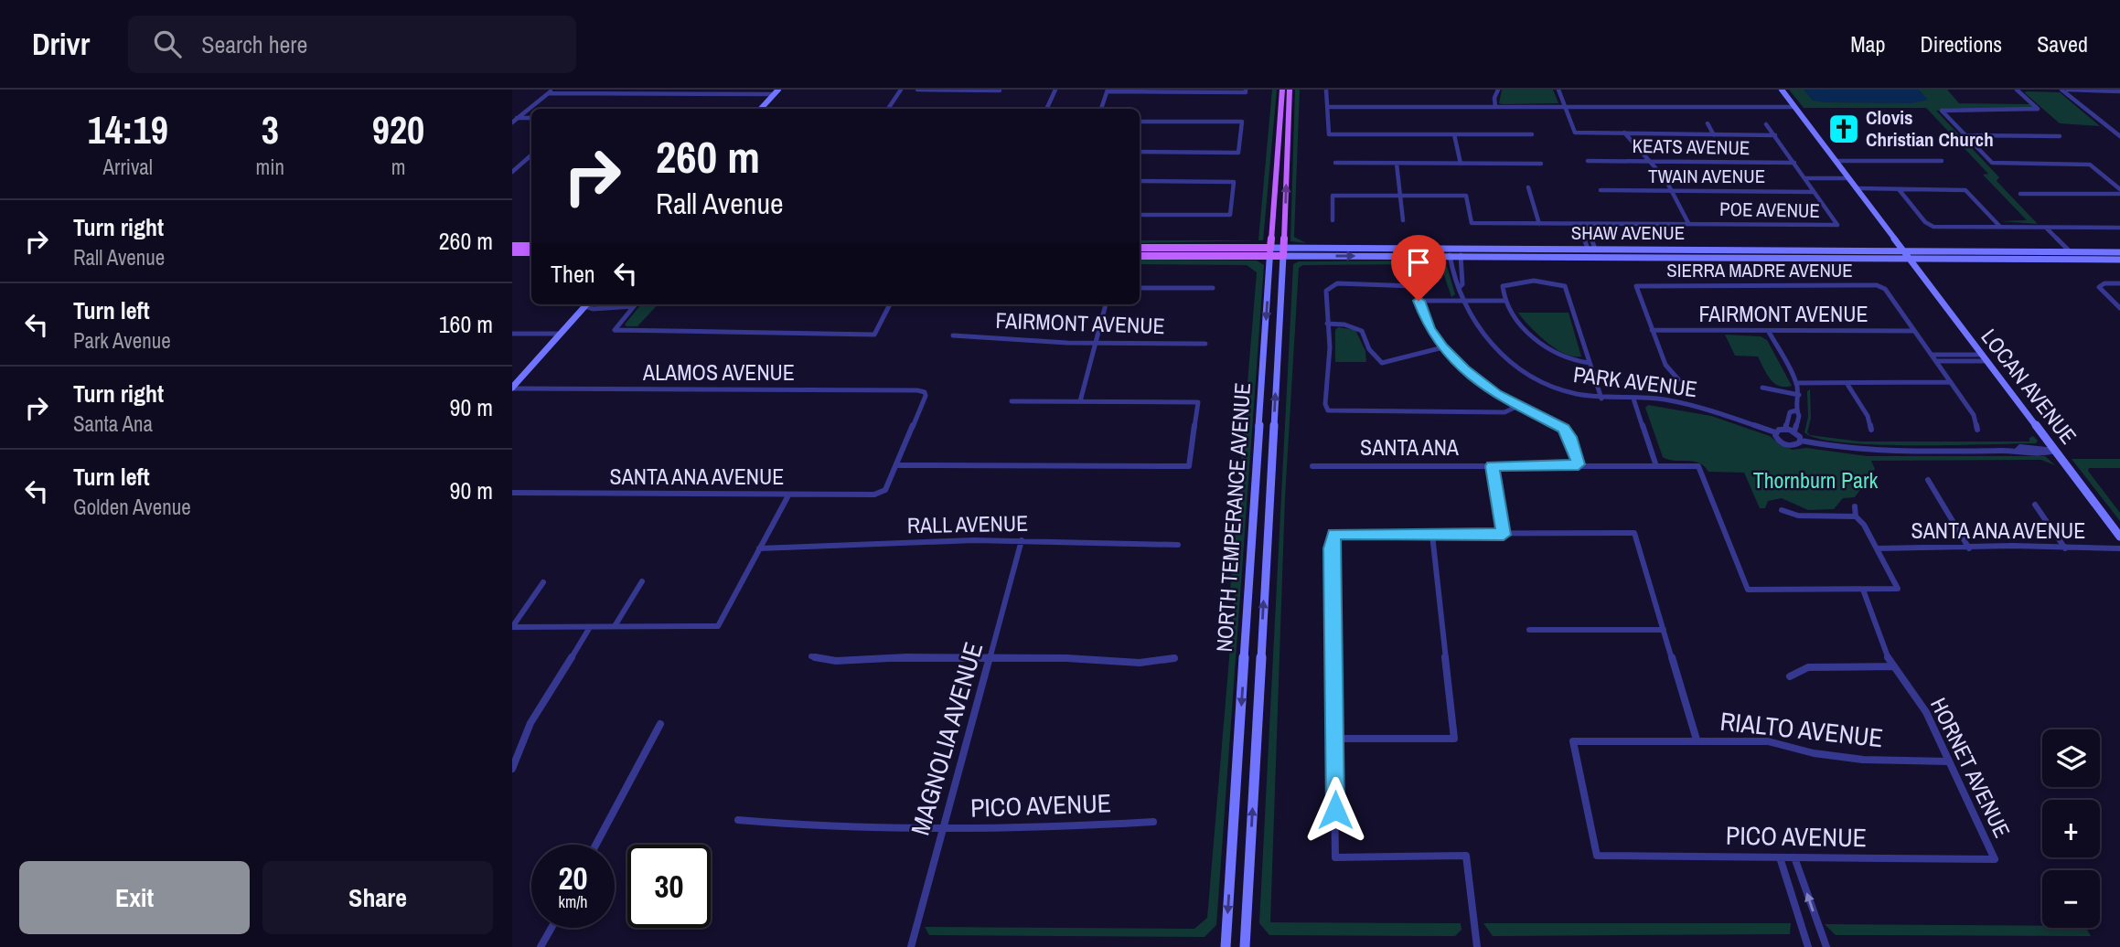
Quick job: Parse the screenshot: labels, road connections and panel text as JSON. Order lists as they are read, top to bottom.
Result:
{
  "streets": {
    "main road": ["SHAW AVENUE", "LOCAN AVENUE", "NORTH TEMPERANCE AVENUE"],
    "street": [
      "KEATS AVENUE",
      "TWAIN AVENUE",
      "POE AVENUE",
      "SIERRA MADRE AVENUE",
      "FAIRMONT AVENUE",
      "ALAMOS AVENUE",
      "PARK AVENUE",
      "SANTA ANA",
      "SANTA ANA AVENUE",
      "RALL AVENUE",
      "RIALTO AVENUE",
      "MAGNOLIA AVENUE",
      "HORNET AVENUE",
      "PICO AVENUE"
    ]
  },
  "crossings": [
    ["TWAIN AVENUE", "POE AVENUE"],
    ["SHAW AVENUE", "PARK AVENUE"],
    ["SHAW AVENUE", "LOCAN AVENUE"],
    ["SHAW AVENUE", "NORTH TEMPERANCE AVENUE"],
    ["SIERRA MADRE AVENUE", "FAIRMONT AVENUE"],
    ["ALAMOS AVENUE", "SANTA ANA AVENUE"],
    ["SANTA ANA", "HORNET AVENUE"],
    ["RALL AVENUE", "MAGNOLIA AVENUE"],
    ["RIALTO AVENUE", "HORNET AVENUE"],
    ["RIALTO AVENUE", "PICO AVENUE"],
    ["MAGNOLIA AVENUE", "PICO AVENUE"],
    ["HORNET AVENUE", "PICO AVENUE"]
  ],
  "parks": ["Thornburn Park"],
  "places": {
    "church": ["Clovis Christian Church"]
  },
  "page": {
    "header": "Drivr",
    "search": "Search here",
    "nav": ["Map", "Directions", "Saved"],
    "eta": [
      "14:19",
      "Arrival",
      "3",
      "min",
      "920",
      "m"
    ],
    "turn": ["260 m", "Rall Avenue"],
    "list": [
      {
        "name": "Turn right",
        "note": "Rall Avenue",
        "value": "260 m"
      },
      {
        "name": "Turn left",
        "note": "Park Avenue",
        "value": "160 m"
      },
      {
        "name": "Turn right",
        "note": "Santa Ana",
        "value": "90 m"
      },
      {
        "name": "Turn left",
        "note": "Golden Avenue",
        "value": "90 m"
      }
    ],
    "then": "Then",
    "map_buttons": ["+", "−"],
    "speed": "20 km/h",
    "limit": "30",
    "buttons": ["Exit", "Share"]
  }
}
